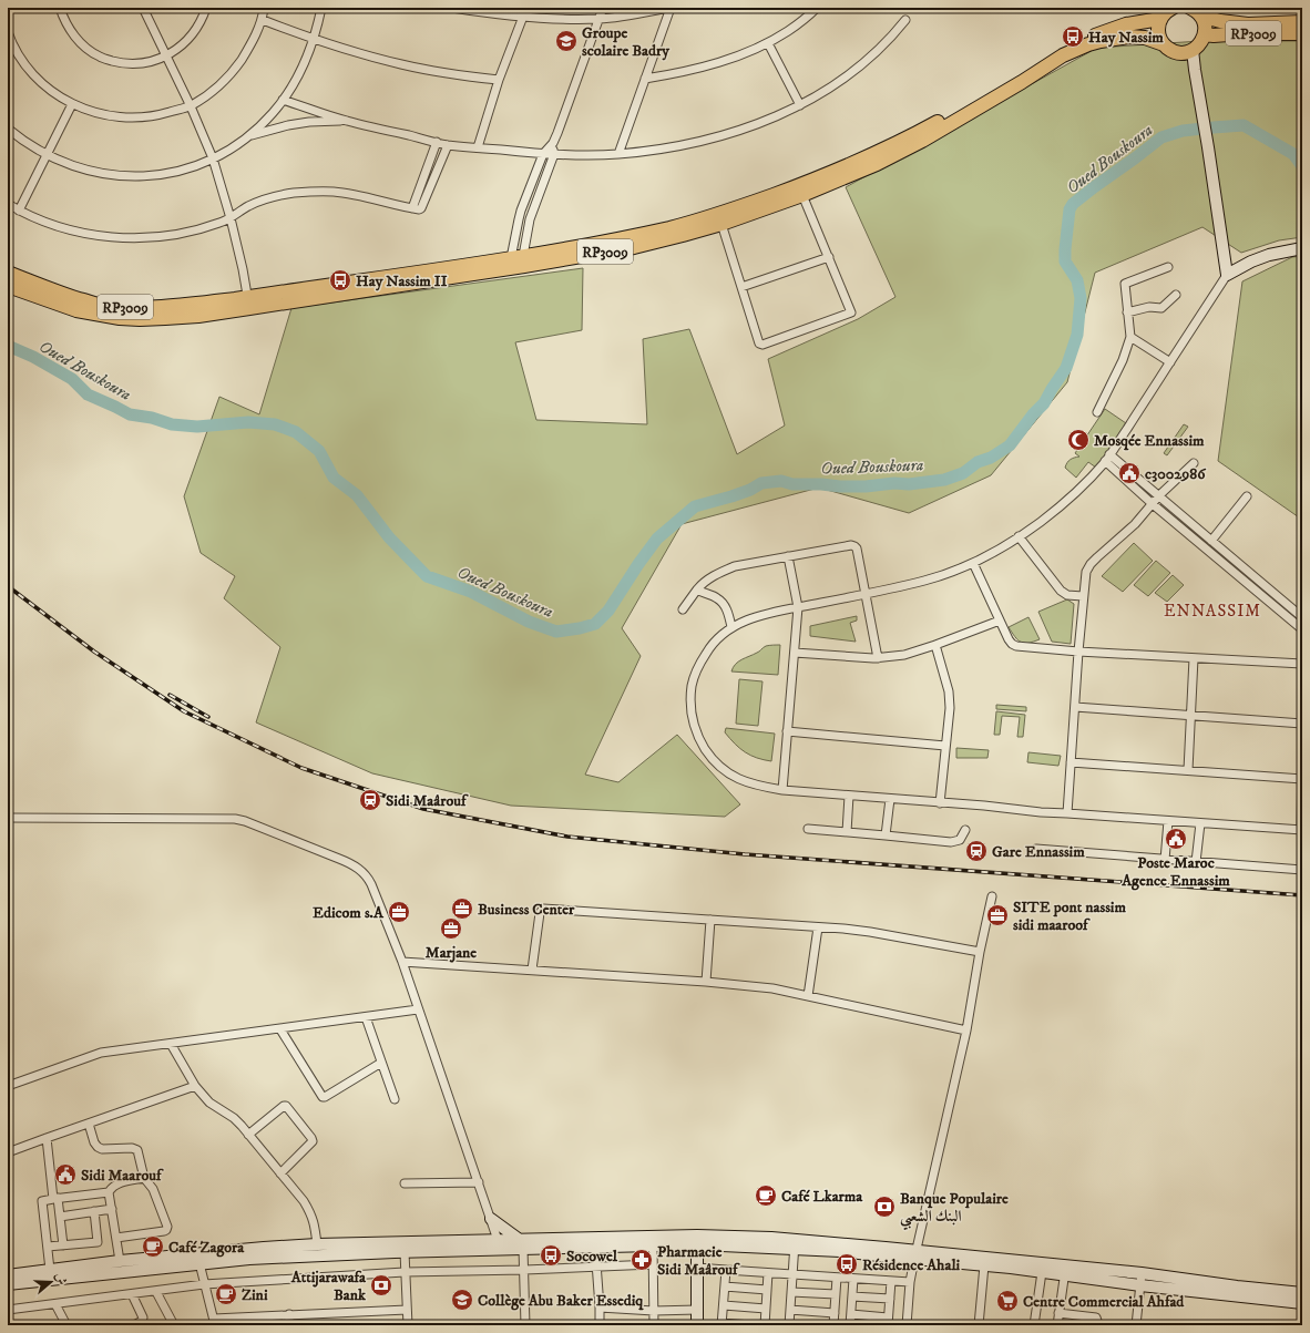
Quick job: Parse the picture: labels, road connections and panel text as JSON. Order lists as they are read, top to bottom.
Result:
{
  "streets": {
    "main road": ["RP3009"]
  },
  "districts": ["ENNASSIM"],
  "water": ["Oued Bouskoura"],
  "places": {
    "bus stop": [
      "Hay Nassim",
      "Hay Nassim II",
      "Socowel",
      "Résidence Ahali"
    ],
    "school or university": ["Groupe scolaire Badry", "Collège Abu Baker Essediq"],
    "mosque": ["Mosqée Ennassim"],
    "public building": ["c3002986", "Poste Maroc Agence Ennassim", "Sidi Maarouf"],
    "station": ["Sidi Maârouf", "Gare Ennassim"],
    "office": [
      "Business Center",
      "Edicom s.A",
      "SITE pont nassim sidi maaroof",
      "Marjane"
    ],
    "cafe": ["Café Lkarma", "Café Zagora", "Zini"],
    "bank": ["Banque Populaire البنك الشعبي", "Attijarawafa Bank"],
    "pharmacy": ["Pharmacie Sidi Maârouf"],
    "supermarket": ["Centre Commercial Ahfad"]
  },
  "north": "right"
}
